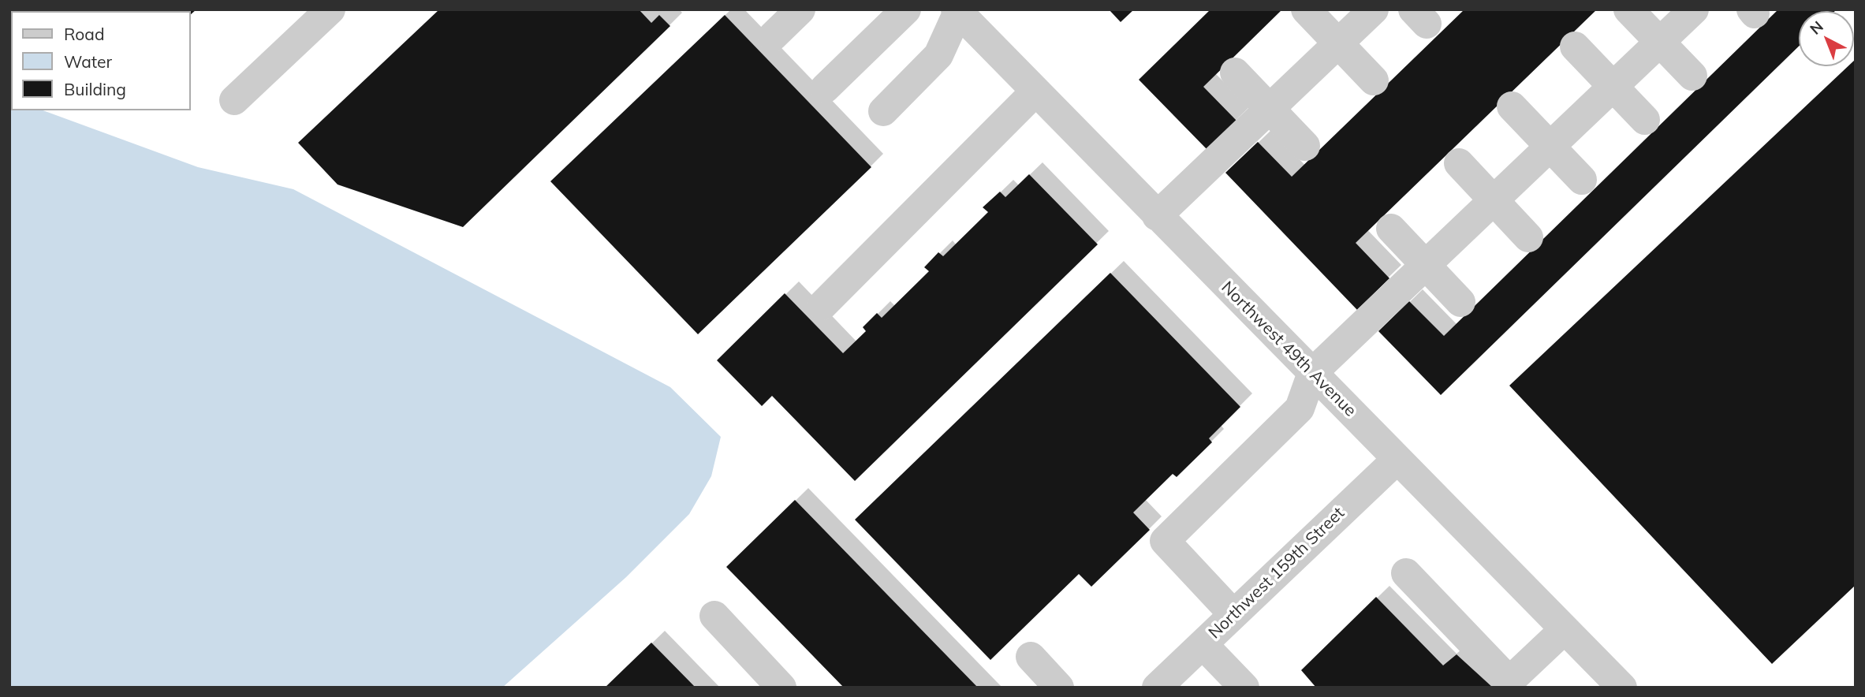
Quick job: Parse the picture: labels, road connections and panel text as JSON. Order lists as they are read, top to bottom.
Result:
{
  "streets": {
    "street": ["Northwest 49th Avenue", "Northwest 159th Street"]
  },
  "crossings": [
    ["Northwest 49th Avenue", "Northwest 159th Street"]
  ],
  "legend": ["Road", "Water", "Building"],
  "north": "top left"
}
